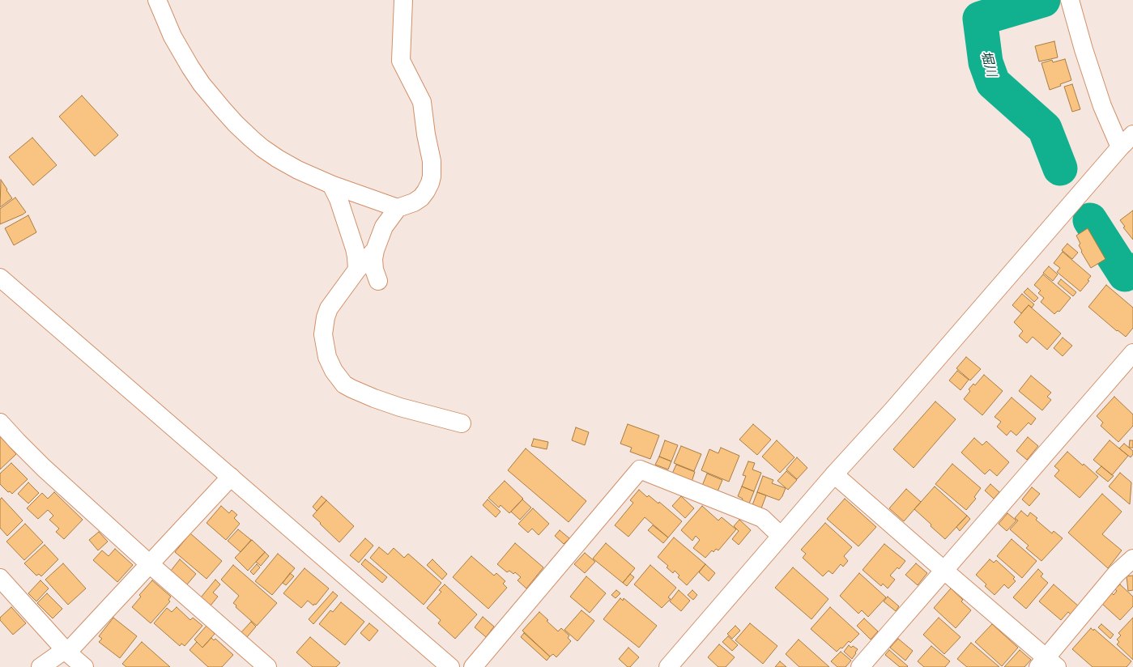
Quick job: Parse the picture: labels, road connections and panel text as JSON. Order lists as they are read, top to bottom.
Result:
{
  "water": ["堀川"]
}
